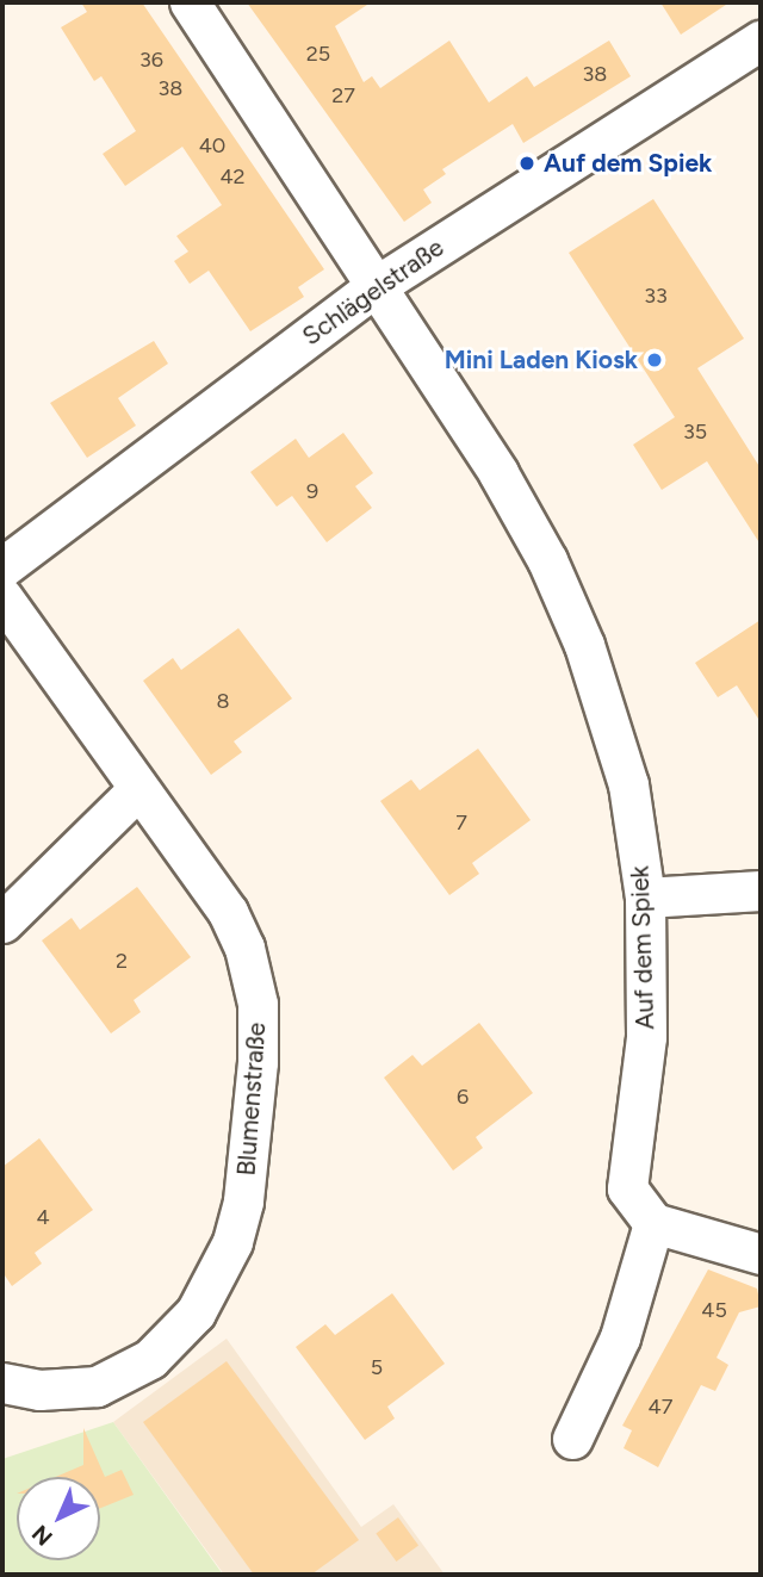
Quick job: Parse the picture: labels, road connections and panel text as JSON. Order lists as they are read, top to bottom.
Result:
{
  "streets": {
    "street": ["Schlägelstraße", "Auf dem Spiek", "Blumenstraße"]
  },
  "crossings": [
    ["Schlägelstraße", "Auf dem Spiek"]
  ],
  "places": ["Auf dem Spiek", "Mini Laden Kiosk"],
  "house_numbers": [
    "25",
    "36",
    "38",
    "38",
    "27",
    "40",
    "42",
    "33",
    "35",
    "9",
    "8",
    "7",
    "2",
    "6",
    "4",
    "45",
    "5",
    "47"
  ],
  "north": "bottom left"
}
